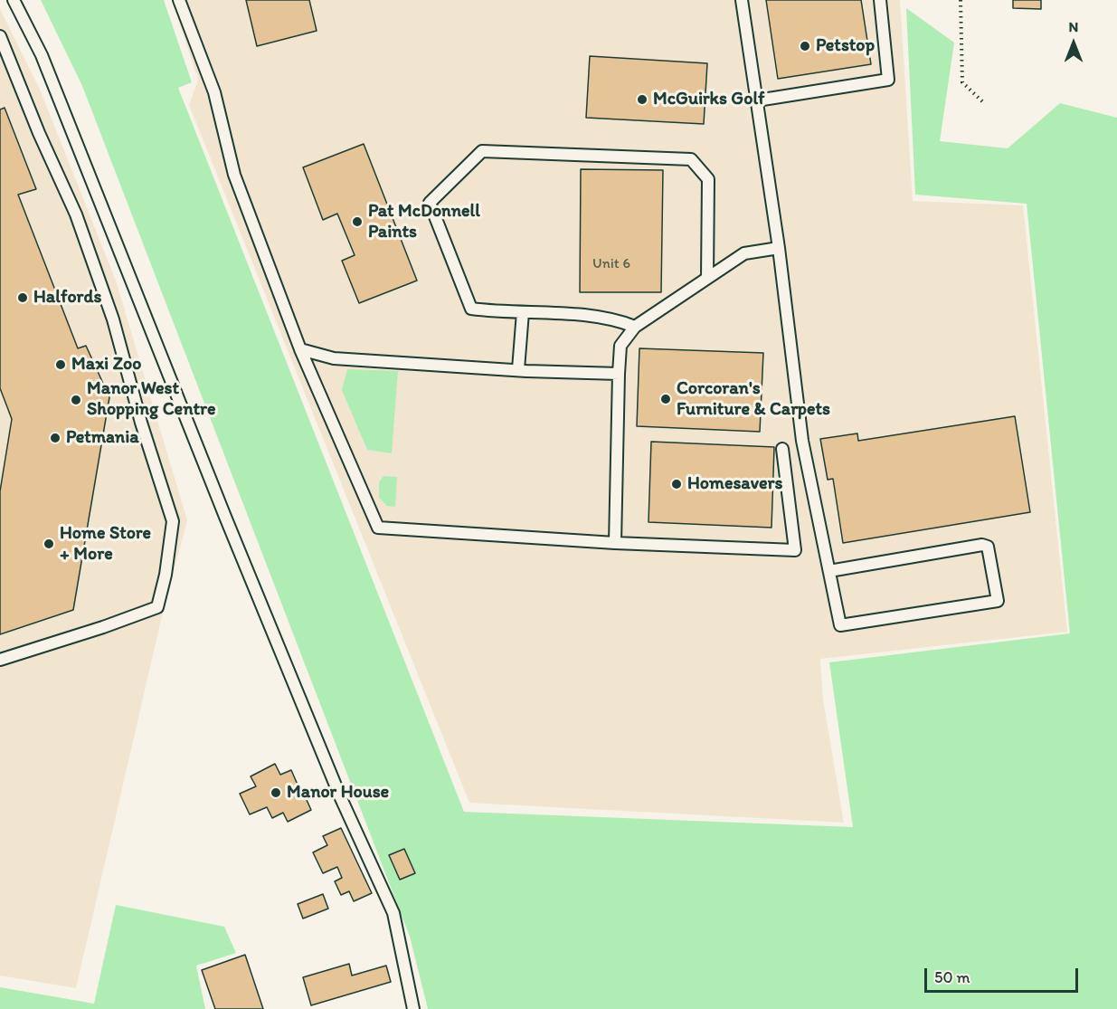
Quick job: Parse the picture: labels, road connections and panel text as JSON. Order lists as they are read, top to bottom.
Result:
{
  "places": [
    "Petstop",
    "McGuirks Golf",
    "Pat McDonnell Paints",
    "Halfords",
    "Maxi Zoo",
    "Corcoran's Furniture & Carpets",
    "Manor West Shopping Centre",
    "Petmania",
    "Homesavers",
    "Home Store + More",
    "Manor House"
  ],
  "house_numbers": ["Unit 6"],
  "scale_bar": "50 m",
  "north": "top"
}
